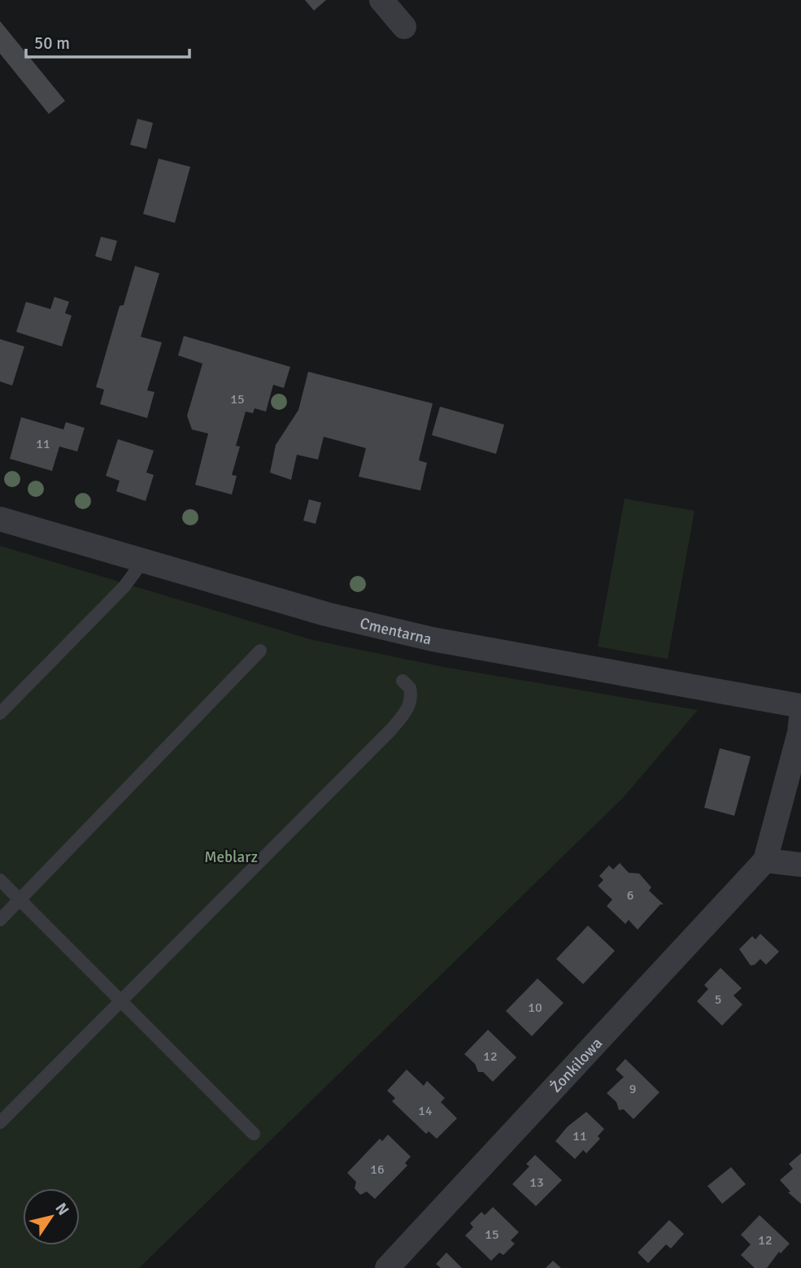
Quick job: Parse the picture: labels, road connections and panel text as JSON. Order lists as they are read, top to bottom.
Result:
{
  "streets": {
    "street": ["Cmentarna", "Żonkilowa"]
  },
  "parks": ["Meblarz"],
  "house_numbers": [
    "15",
    "11",
    "6",
    "5",
    "10",
    "12",
    "9",
    "14",
    "11",
    "16",
    "13",
    "15",
    "12"
  ],
  "scale_bar": "50 m",
  "north": "top right"
}
